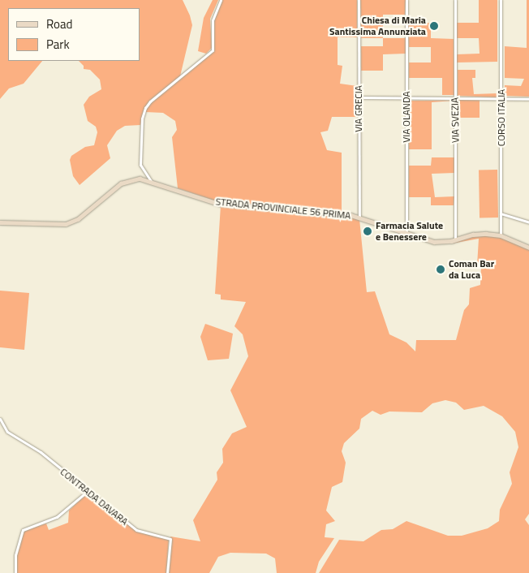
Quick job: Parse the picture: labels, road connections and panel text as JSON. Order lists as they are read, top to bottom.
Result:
{
  "streets": {
    "street": [
      "VIA GRECIA",
      "VIA OLANDA",
      "CORSO ITALIA",
      "VIA SVEZIA",
      "STRADA PROVINCIALE 56 PRIMA",
      "CONTRADA DAVARA"
    ]
  },
  "crossings": [
    ["VIA GRECIA", "STRADA PROVINCIALE 56 PRIMA"],
    ["VIA OLANDA", "STRADA PROVINCIALE 56 PRIMA"],
    ["CORSO ITALIA", "STRADA PROVINCIALE 56 PRIMA"],
    ["VIA SVEZIA", "STRADA PROVINCIALE 56 PRIMA"]
  ],
  "places": ["Chiesa di Maria Santissima Annunziata", "Farmacia Salute e Benessere", "Coman Bar da Luca"],
  "legend": ["Road", "Park"]
}
